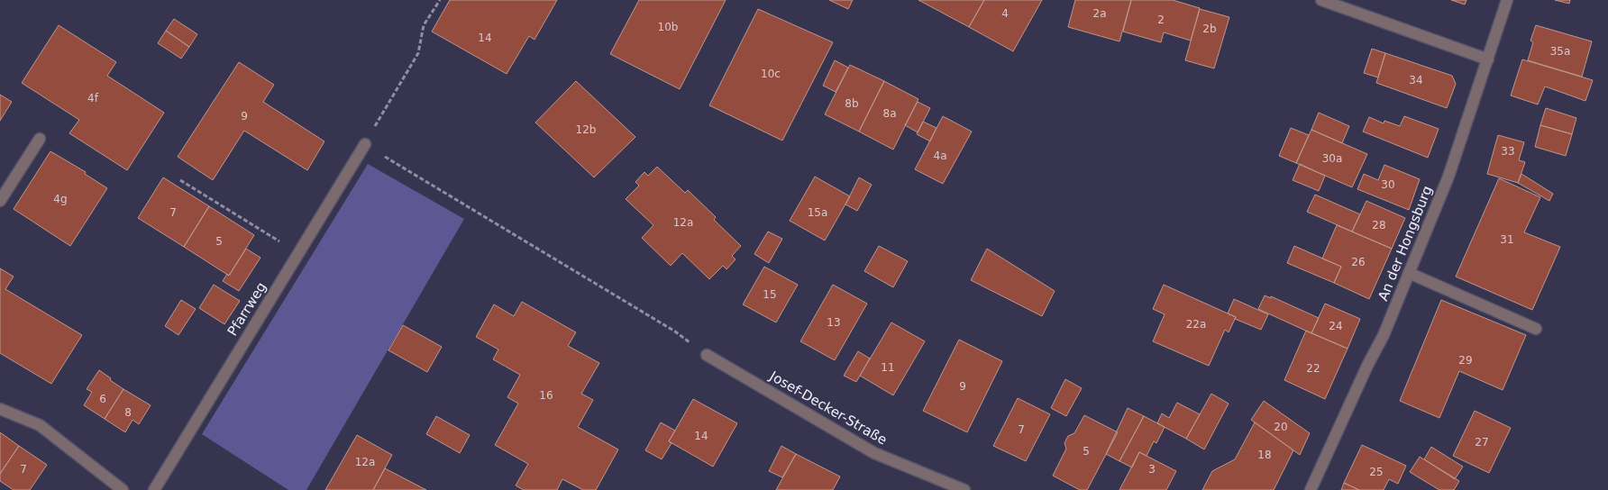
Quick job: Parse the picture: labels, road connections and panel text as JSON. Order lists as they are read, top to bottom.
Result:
{
  "streets": {
    "street": ["An der Hongsburg", "Pfarrweg", "Josef-Decker-Straße"]
  },
  "house_numbers": [
    "4",
    "2a",
    "2",
    "10b",
    "2b",
    "14",
    "35a",
    "10c",
    "34",
    "4f",
    "8b",
    "8a",
    "9",
    "12b",
    "33",
    "4a",
    "30a",
    "30",
    "4g",
    "7",
    "15a",
    "12a",
    "28",
    "31",
    "5",
    "26",
    "15",
    "13",
    "22a",
    "24",
    "29",
    "11",
    "22",
    "9",
    "16",
    "6",
    "8",
    "20",
    "7",
    "14",
    "27",
    "5",
    "18",
    "12a",
    "7",
    "3",
    "25"
  ]
}
